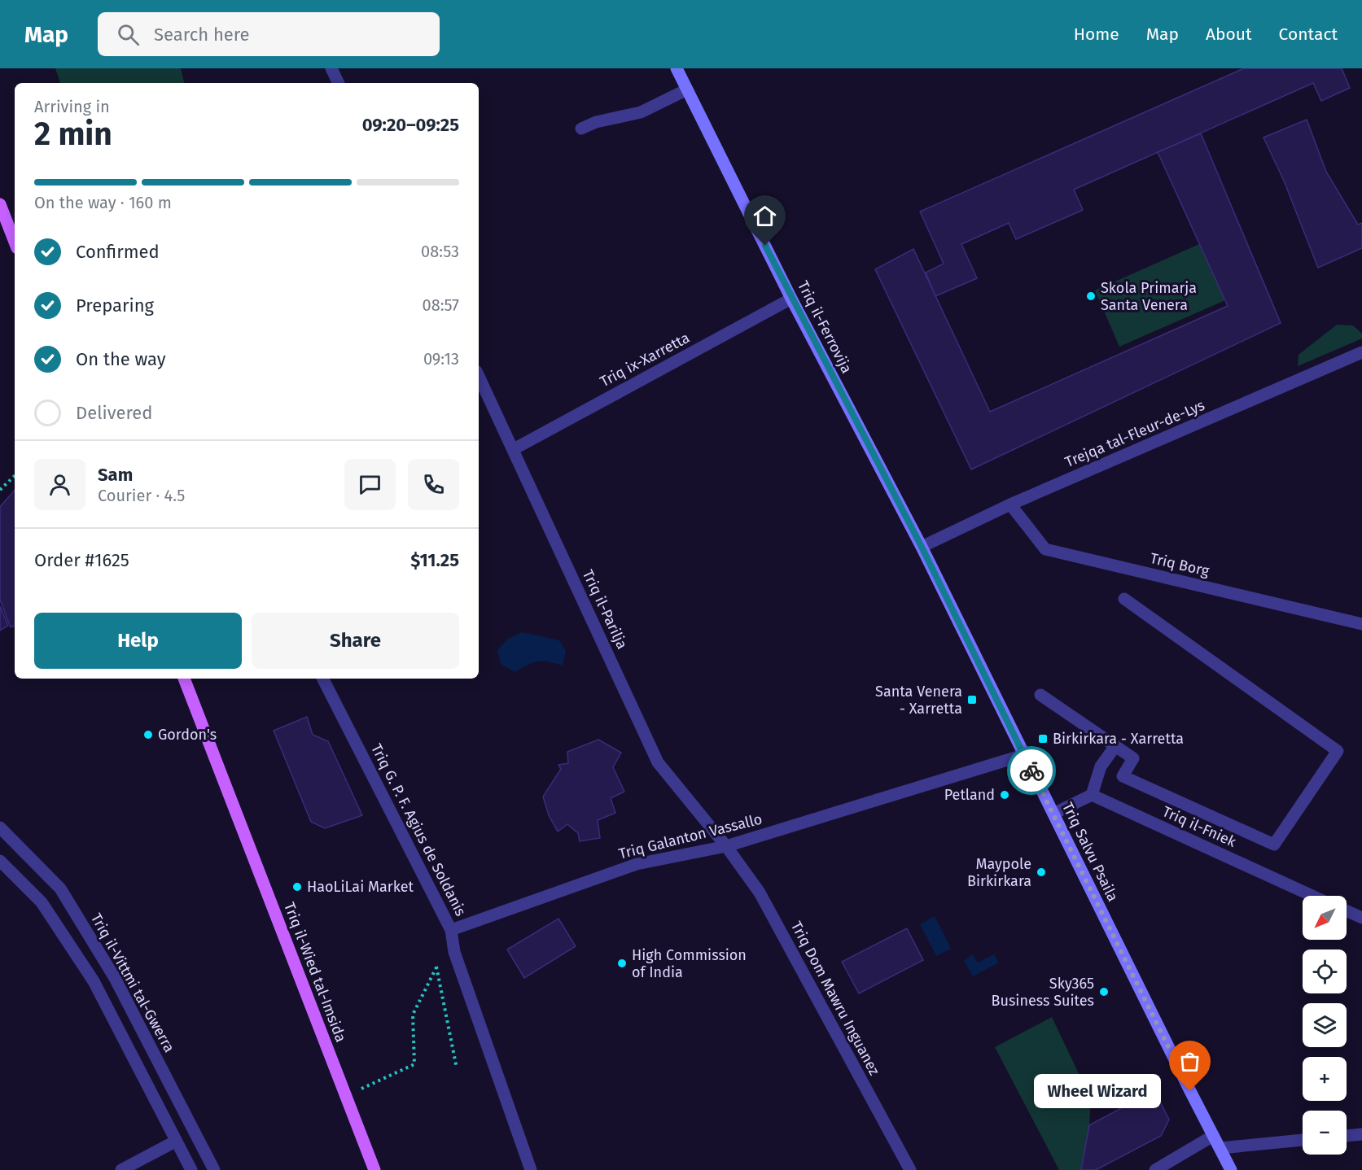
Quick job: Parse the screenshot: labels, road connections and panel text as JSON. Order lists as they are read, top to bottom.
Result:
{
  "streets": {
    "main road": ["Triq il-Ferrovija", "Triq Salvu Psaila", "Triq il-Wied tal-Imsida"],
    "street": [
      "Triq ix-Xarretta",
      "Trejqa tal-Fleur-de-Lys",
      "Triq Borg",
      "Triq il-Parilja",
      "Triq il-Fniek",
      "Triq G. P. F. Agius de Soldanis",
      "Triq Galanton Vassallo",
      "Triq il-Vittmi tal-Gwerra",
      "Triq Dom Mawru Inguanez"
    ]
  },
  "crossings": [
    ["Triq il-Ferrovija", "Triq ix-Xarretta"],
    ["Triq il-Ferrovija", "Trejqa tal-Fleur-de-Lys"],
    ["Triq il-Ferrovija", "Triq Salvu Psaila"],
    ["Triq ix-Xarretta", "Triq il-Parilja"],
    ["Trejqa tal-Fleur-de-Lys", "Triq Borg"],
    ["Trejqa tal-Fleur-de-Lys", "Triq Salvu Psaila"],
    ["Triq il-Parilja", "Triq Galanton Vassallo"],
    ["Triq il-Parilja", "Triq Dom Mawru Inguanez"],
    ["Triq G. P. F. Agius de Soldanis", "Triq Galanton Vassallo"],
    ["Triq Galanton Vassallo", "Triq Salvu Psaila"],
    ["Triq Galanton Vassallo", "Triq Dom Mawru Inguanez"]
  ],
  "places": {
    "other": [
      "Skola Primarja Santa Venera",
      "Gordon's",
      "Petland",
      "Maypole Birkirkara",
      "HaoLiLai Market",
      "High Commission of India",
      "Sky365 Business Suites",
      "Wheel Wizard"
    ],
    "transit": ["Santa Venera - Xarretta", "Birkirkara - Xarretta"]
  },
  "north": "bottom left",
  "page": {
    "header": "Map",
    "search": "Search here",
    "nav": [
      "Home",
      "Map",
      "About",
      "Contact"
    ],
    "heading": ["2 min", "Arriving in", "09:20–09:25"],
    "panel": [
      "Sam",
      "Courier · 4.5",
      "Order #1625",
      "$11.25"
    ],
    "bar": "On the way · 160 m",
    "list": [
      ["Confirmed", "08:53"],
      ["Preparing", "08:57"],
      ["On the way", "09:13"],
      "Delivered"
    ],
    "buttons": ["Help", "Share"],
    "map_buttons": ["+", "−"],
    "bubble": "Wheel Wizard"
  }
}
